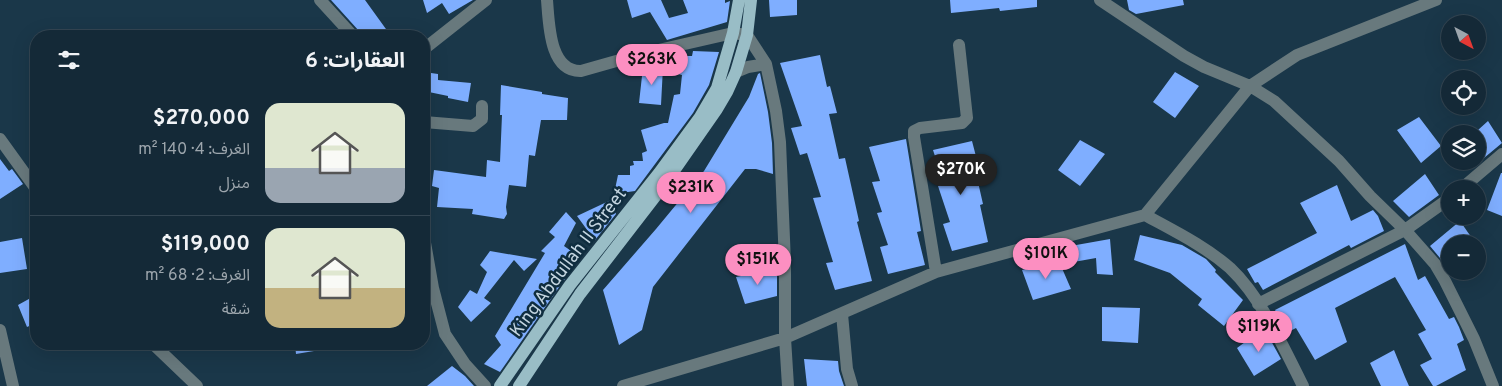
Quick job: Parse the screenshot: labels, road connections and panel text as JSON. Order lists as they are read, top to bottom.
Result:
{
  "streets": {
    "main road": ["King Abdullah II Street"]
  },
  "north": "bottom right",
  "page": {
    "map_buttons": ["+", "−"],
    "heading": "العقارات: 6",
    "price": [
      "$263K",
      "$270K",
      "$231K",
      "$101K",
      "$151K",
      "$119K"
    ],
    "list": [
      {
        "name": "$270,000",
        "note": "الغرف: 4 · 140 m² · منزل"
      },
      {
        "name": "$119,000",
        "note": "الغرف: 2 · 68 m² · شقة"
      }
    ]
  }
}
